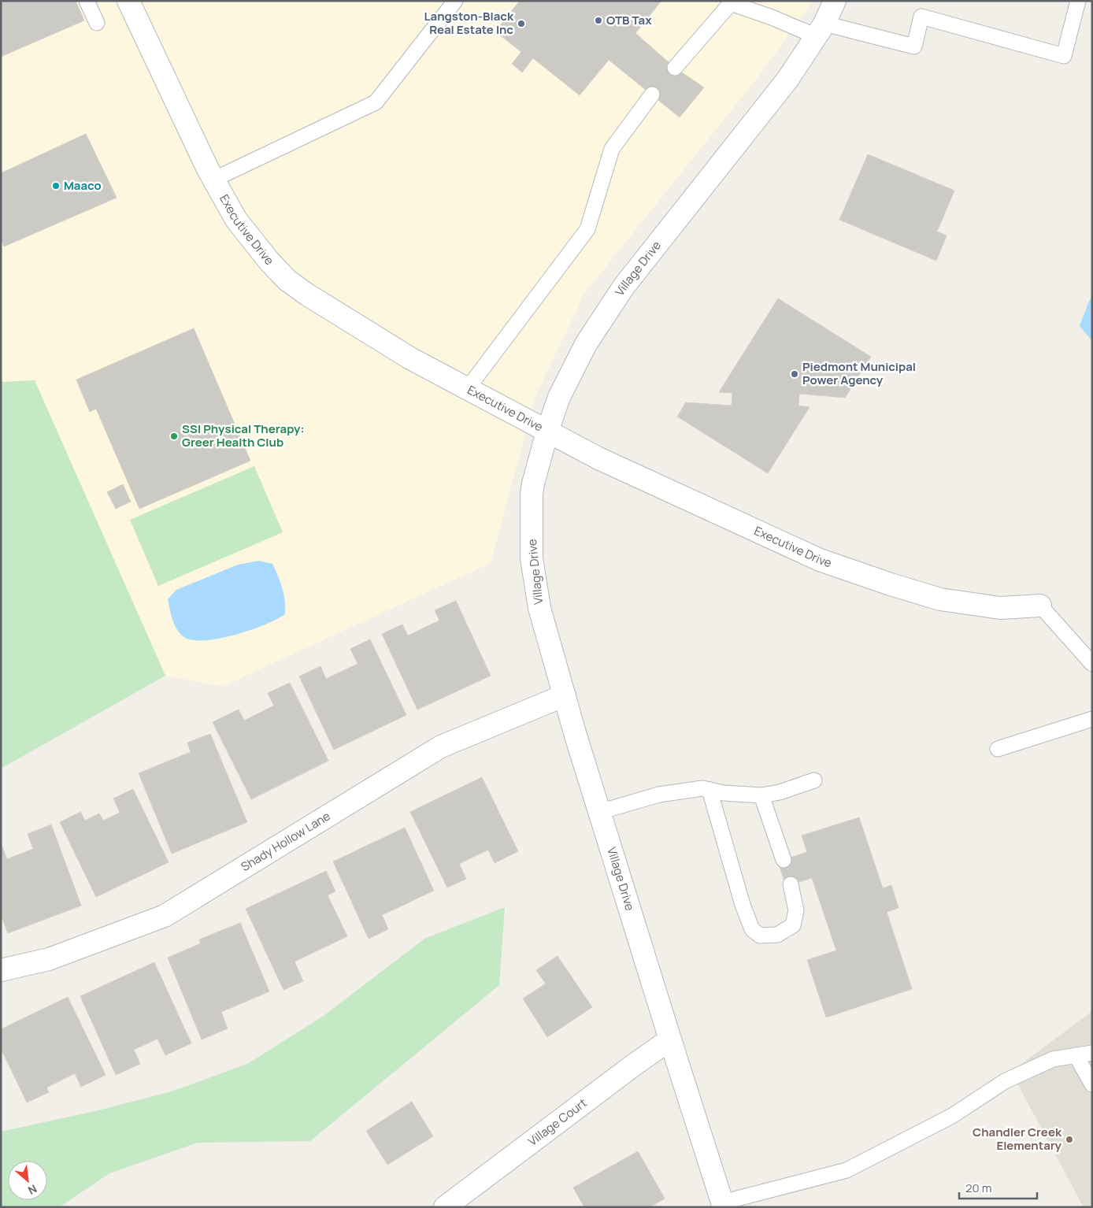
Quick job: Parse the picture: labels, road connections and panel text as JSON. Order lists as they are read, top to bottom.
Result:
{
  "streets": {
    "street": [
      "Executive Drive",
      "Village Drive",
      "Shady Hollow Lane",
      "Village Court"
    ]
  },
  "crossings": [
    ["Executive Drive", "Village Drive"],
    ["Village Drive", "Shady Hollow Lane"],
    ["Village Drive", "Village Court"]
  ],
  "places": [
    "OTB Tax",
    "Langston-Black Real Estate Inc",
    "Maaco",
    "Piedmont Municipal Power Agency",
    "SSI Physical Therapy: Greer Health Club",
    "Chandler Creek Elementary"
  ],
  "scale_bar": "20 m",
  "north": "bottom right"
}
